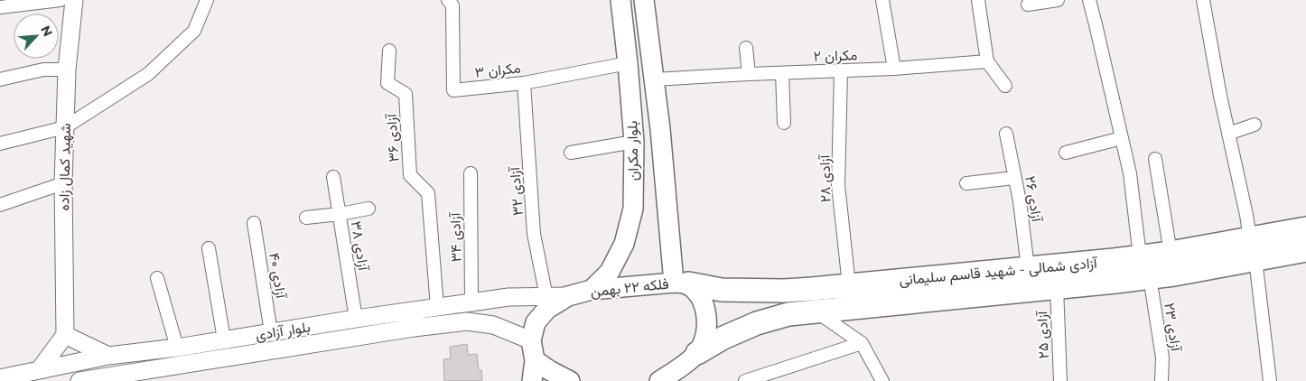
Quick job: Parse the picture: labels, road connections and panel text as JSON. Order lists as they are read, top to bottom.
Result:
{
  "streets": {
    "highway": ["آزادی شمالی - شهید قاسم سلیمانی"],
    "main road": [
      "بلوار مکران",
      "شهید کمال زاده",
      "فلکه ۲۲ بهمن",
      "بلوار آزادی"
    ],
    "street": [
      "مکران ۲",
      "مکران ۳",
      "آزادی ۳۶",
      "آزادی ۲۸",
      "آزادی ۳۲",
      "آزادی ۲۶",
      "آزادی ۳۴",
      "آزادی ۳۸",
      "آزادی ۴۰",
      "آزادی ۲۳",
      "آزادی ۲۵"
    ]
  },
  "crossings": [
    ["مکران ۲", "بلوار مکران"],
    ["مکران ۲", "آزادی ۲۸"],
    ["مکران ۳", "بلوار مکران"],
    ["مکران ۳", "آزادی ۳۲"],
    ["آزادی ۳۶", "بلوار آزادی"],
    ["بلوار مکران", "آزادی شمالی - شهید قاسم سلیمانی"],
    ["بلوار مکران", "فلکه ۲۲ بهمن"],
    ["آزادی ۲۸", "آزادی شمالی - شهید قاسم سلیمانی"],
    ["آزادی ۳۲", "بلوار آزادی"],
    ["آزادی ۲۶", "آزادی شمالی - شهید قاسم سلیمانی"],
    ["آزادی ۳۴", "بلوار آزادی"],
    ["آزادی ۳۸", "بلوار آزادی"],
    ["آزادی شمالی - شهید قاسم سلیمانی", "فلکه ۲۲ بهمن"],
    ["آزادی شمالی - شهید قاسم سلیمانی", "آزادی ۲۳"],
    ["آزادی شمالی - شهید قاسم سلیمانی", "آزادی ۲۵"],
    ["آزادی ۴۰", "بلوار آزادی"],
    ["فلکه ۲۲ بهمن", "بلوار آزادی"]
  ],
  "north": "top right"
}
